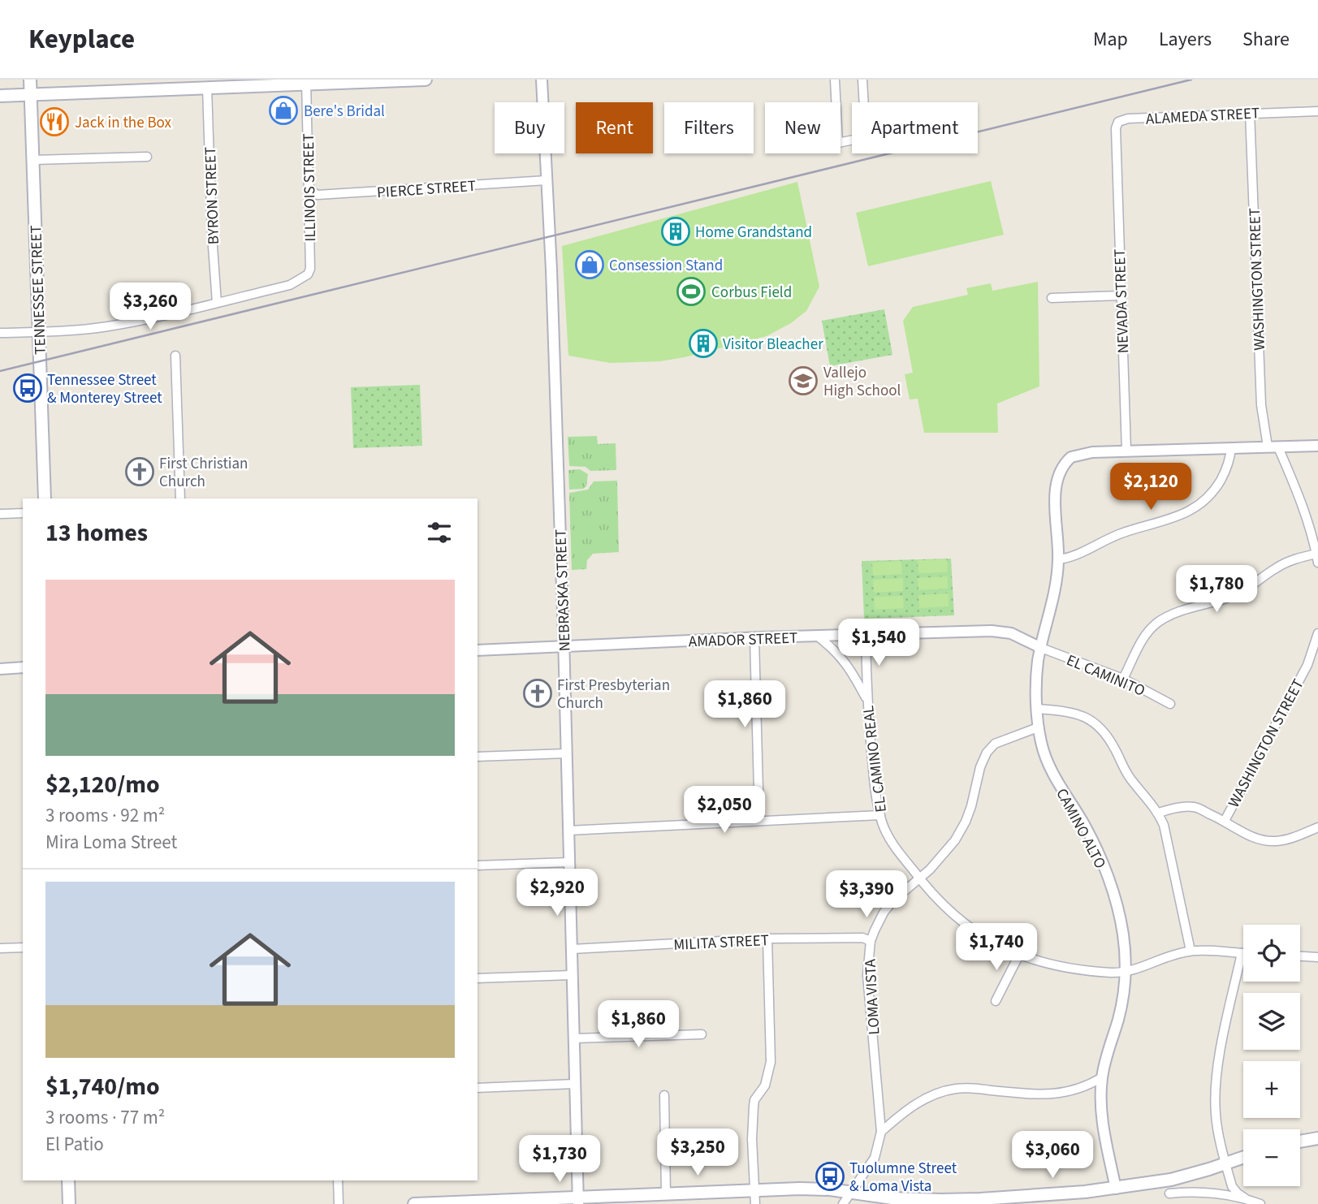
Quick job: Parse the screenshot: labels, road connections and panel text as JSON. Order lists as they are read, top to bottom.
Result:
{
  "streets": {
    "main road": ["TENNESSEE STREET"],
    "street": [
      "ALAMEDA STREET",
      "ILLINOIS STREET",
      "PIERCE STREET",
      "BYRON STREET",
      "WASHINGTON STREET",
      "NEVADA STREET",
      "NEBRASKA STREET",
      "AMADOR STREET",
      "EL CAMINITO",
      "EL CAMINO REAL",
      "CAMINO ALTO",
      "MILITA STREET",
      "LOMA VISTA"
    ]
  },
  "crossings": [
    ["ALAMEDA STREET", "WASHINGTON STREET"],
    ["ALAMEDA STREET", "NEVADA STREET"],
    ["ILLINOIS STREET", "PIERCE STREET"],
    ["ILLINOIS STREET", "BYRON STREET"],
    ["PIERCE STREET", "NEBRASKA STREET"],
    ["WASHINGTON STREET", "CAMINO ALTO"],
    ["NEVADA STREET", "CAMINO ALTO"],
    ["NEBRASKA STREET", "AMADOR STREET"],
    ["NEBRASKA STREET", "MILITA STREET"],
    ["AMADOR STREET", "EL CAMINITO"],
    ["AMADOR STREET", "EL CAMINO REAL"],
    ["AMADOR STREET", "CAMINO ALTO"],
    ["EL CAMINITO", "CAMINO ALTO"],
    ["EL CAMINO REAL", "CAMINO ALTO"],
    ["EL CAMINO REAL", "LOMA VISTA"],
    ["CAMINO ALTO", "LOMA VISTA"],
    ["MILITA STREET", "LOMA VISTA"]
  ],
  "places": {
    "shop": ["Bere's Bridal", "Consession Stand"],
    "restaurant": ["Jack in the Box"],
    "building": ["Home Grandstand", "Visitor Bleacher"],
    "sports": ["Corbus Field"],
    "school or university": ["Vallejo High School"],
    "bus stop": ["Tennessee Street & Monterey Street", "Tuolumne Street & Loma Vista"],
    "church": ["First Christian Church", "First Presbyterian Church"]
  },
  "page": {
    "header": "Keyplace",
    "nav": ["Map", "Layers", "Share"],
    "chip": [
      "Buy",
      "Rent",
      "Filters",
      "New",
      "Apartment"
    ],
    "price": [
      "$3,260",
      "$2,120",
      "$1,780",
      "$1,540",
      "$1,860",
      "$2,050",
      "$2,920",
      "$3,390",
      "$1,740",
      "$1,860",
      "$3,250",
      "$3,060",
      "$1,730"
    ],
    "heading": "13 homes",
    "list": [
      {
        "name": "$2,120/mo",
        "note": "3 rooms · 92 m² · Mira Loma Street"
      },
      {
        "name": "$1,740/mo",
        "note": "3 rooms · 77 m² · El Patio"
      }
    ],
    "map_buttons": ["+", "−"]
  }
}
